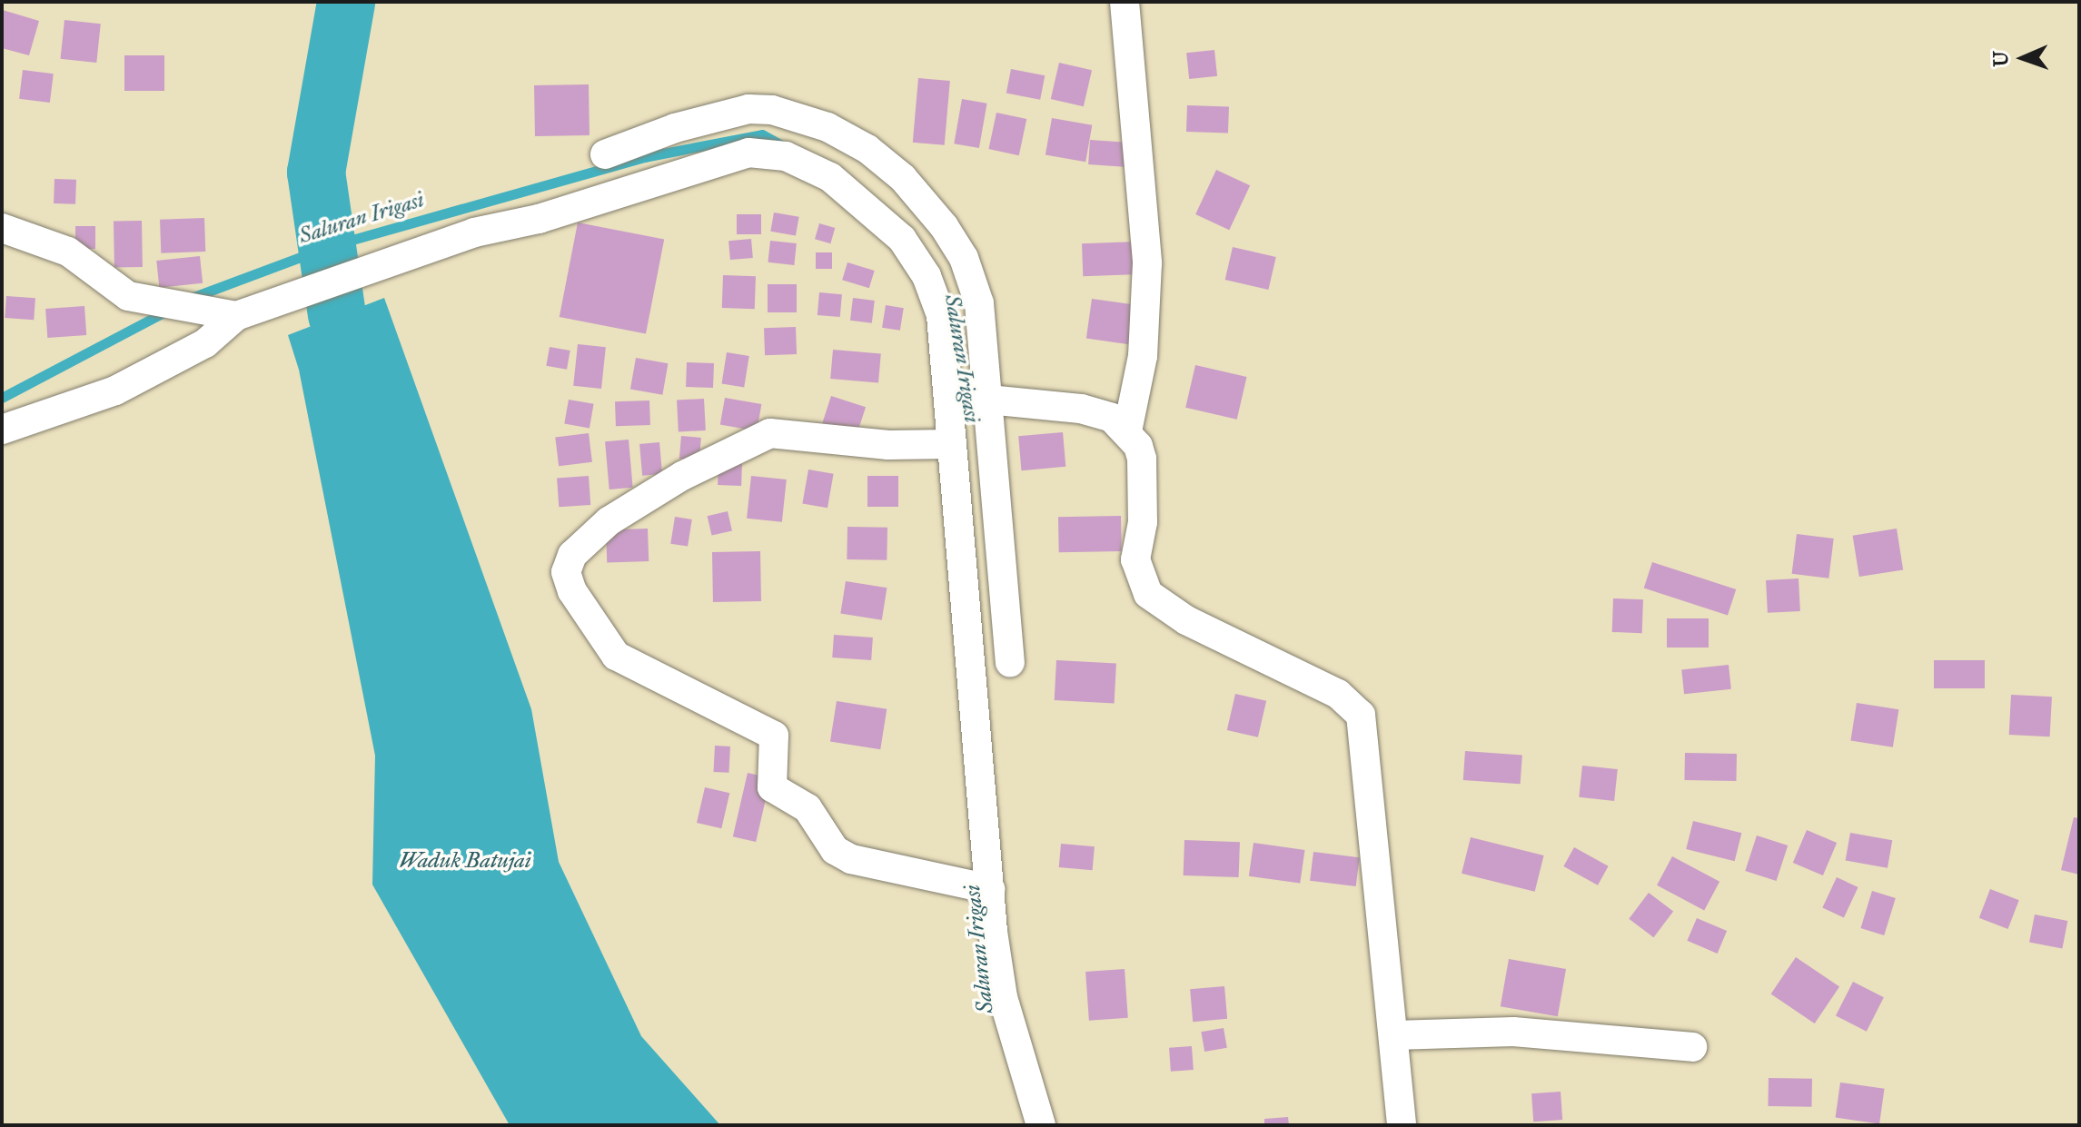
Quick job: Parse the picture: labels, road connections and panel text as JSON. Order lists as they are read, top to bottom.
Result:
{
  "water": ["Saluran Irigasi", "Waduk Batujai"],
  "north": "left"
}
